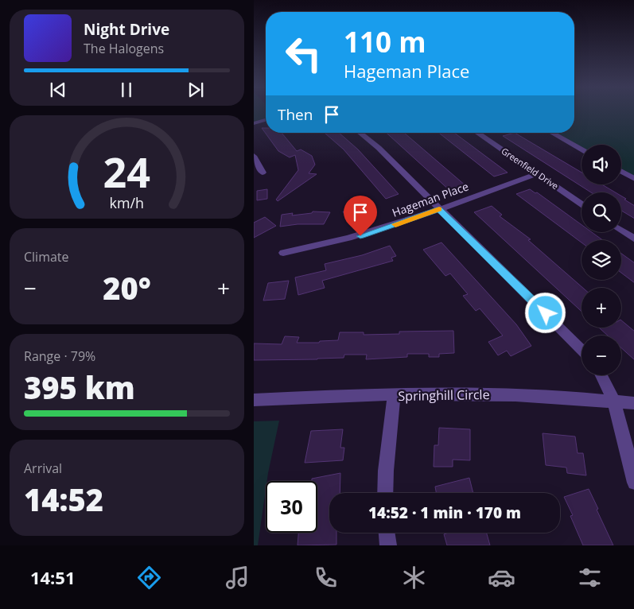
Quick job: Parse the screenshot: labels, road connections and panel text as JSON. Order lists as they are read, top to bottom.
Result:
{
  "streets": {
    "street": ["Greenfield Drive", "Hageman Place", "Springhill Circle"]
  },
  "crossings": [
    ["Greenfield Drive", "Hageman Place"]
  ],
  "page": {
    "turn": ["110 m", "Hageman Place"],
    "song": ["Night Drive", "The Halogens"],
    "then": "Then",
    "map_buttons": ["+", "−"],
    "tile": [
      "Climate",
      ["Range · 79%", "395 km"],
      ["Arrival", "14:52"]
    ],
    "heat": ["−", "20°", "+"],
    "limit": "30",
    "trip": "14:52 · 1 min · 170 m",
    "tabs": "14:51",
    "gauge": ["24", "km/h"]
  }
}
